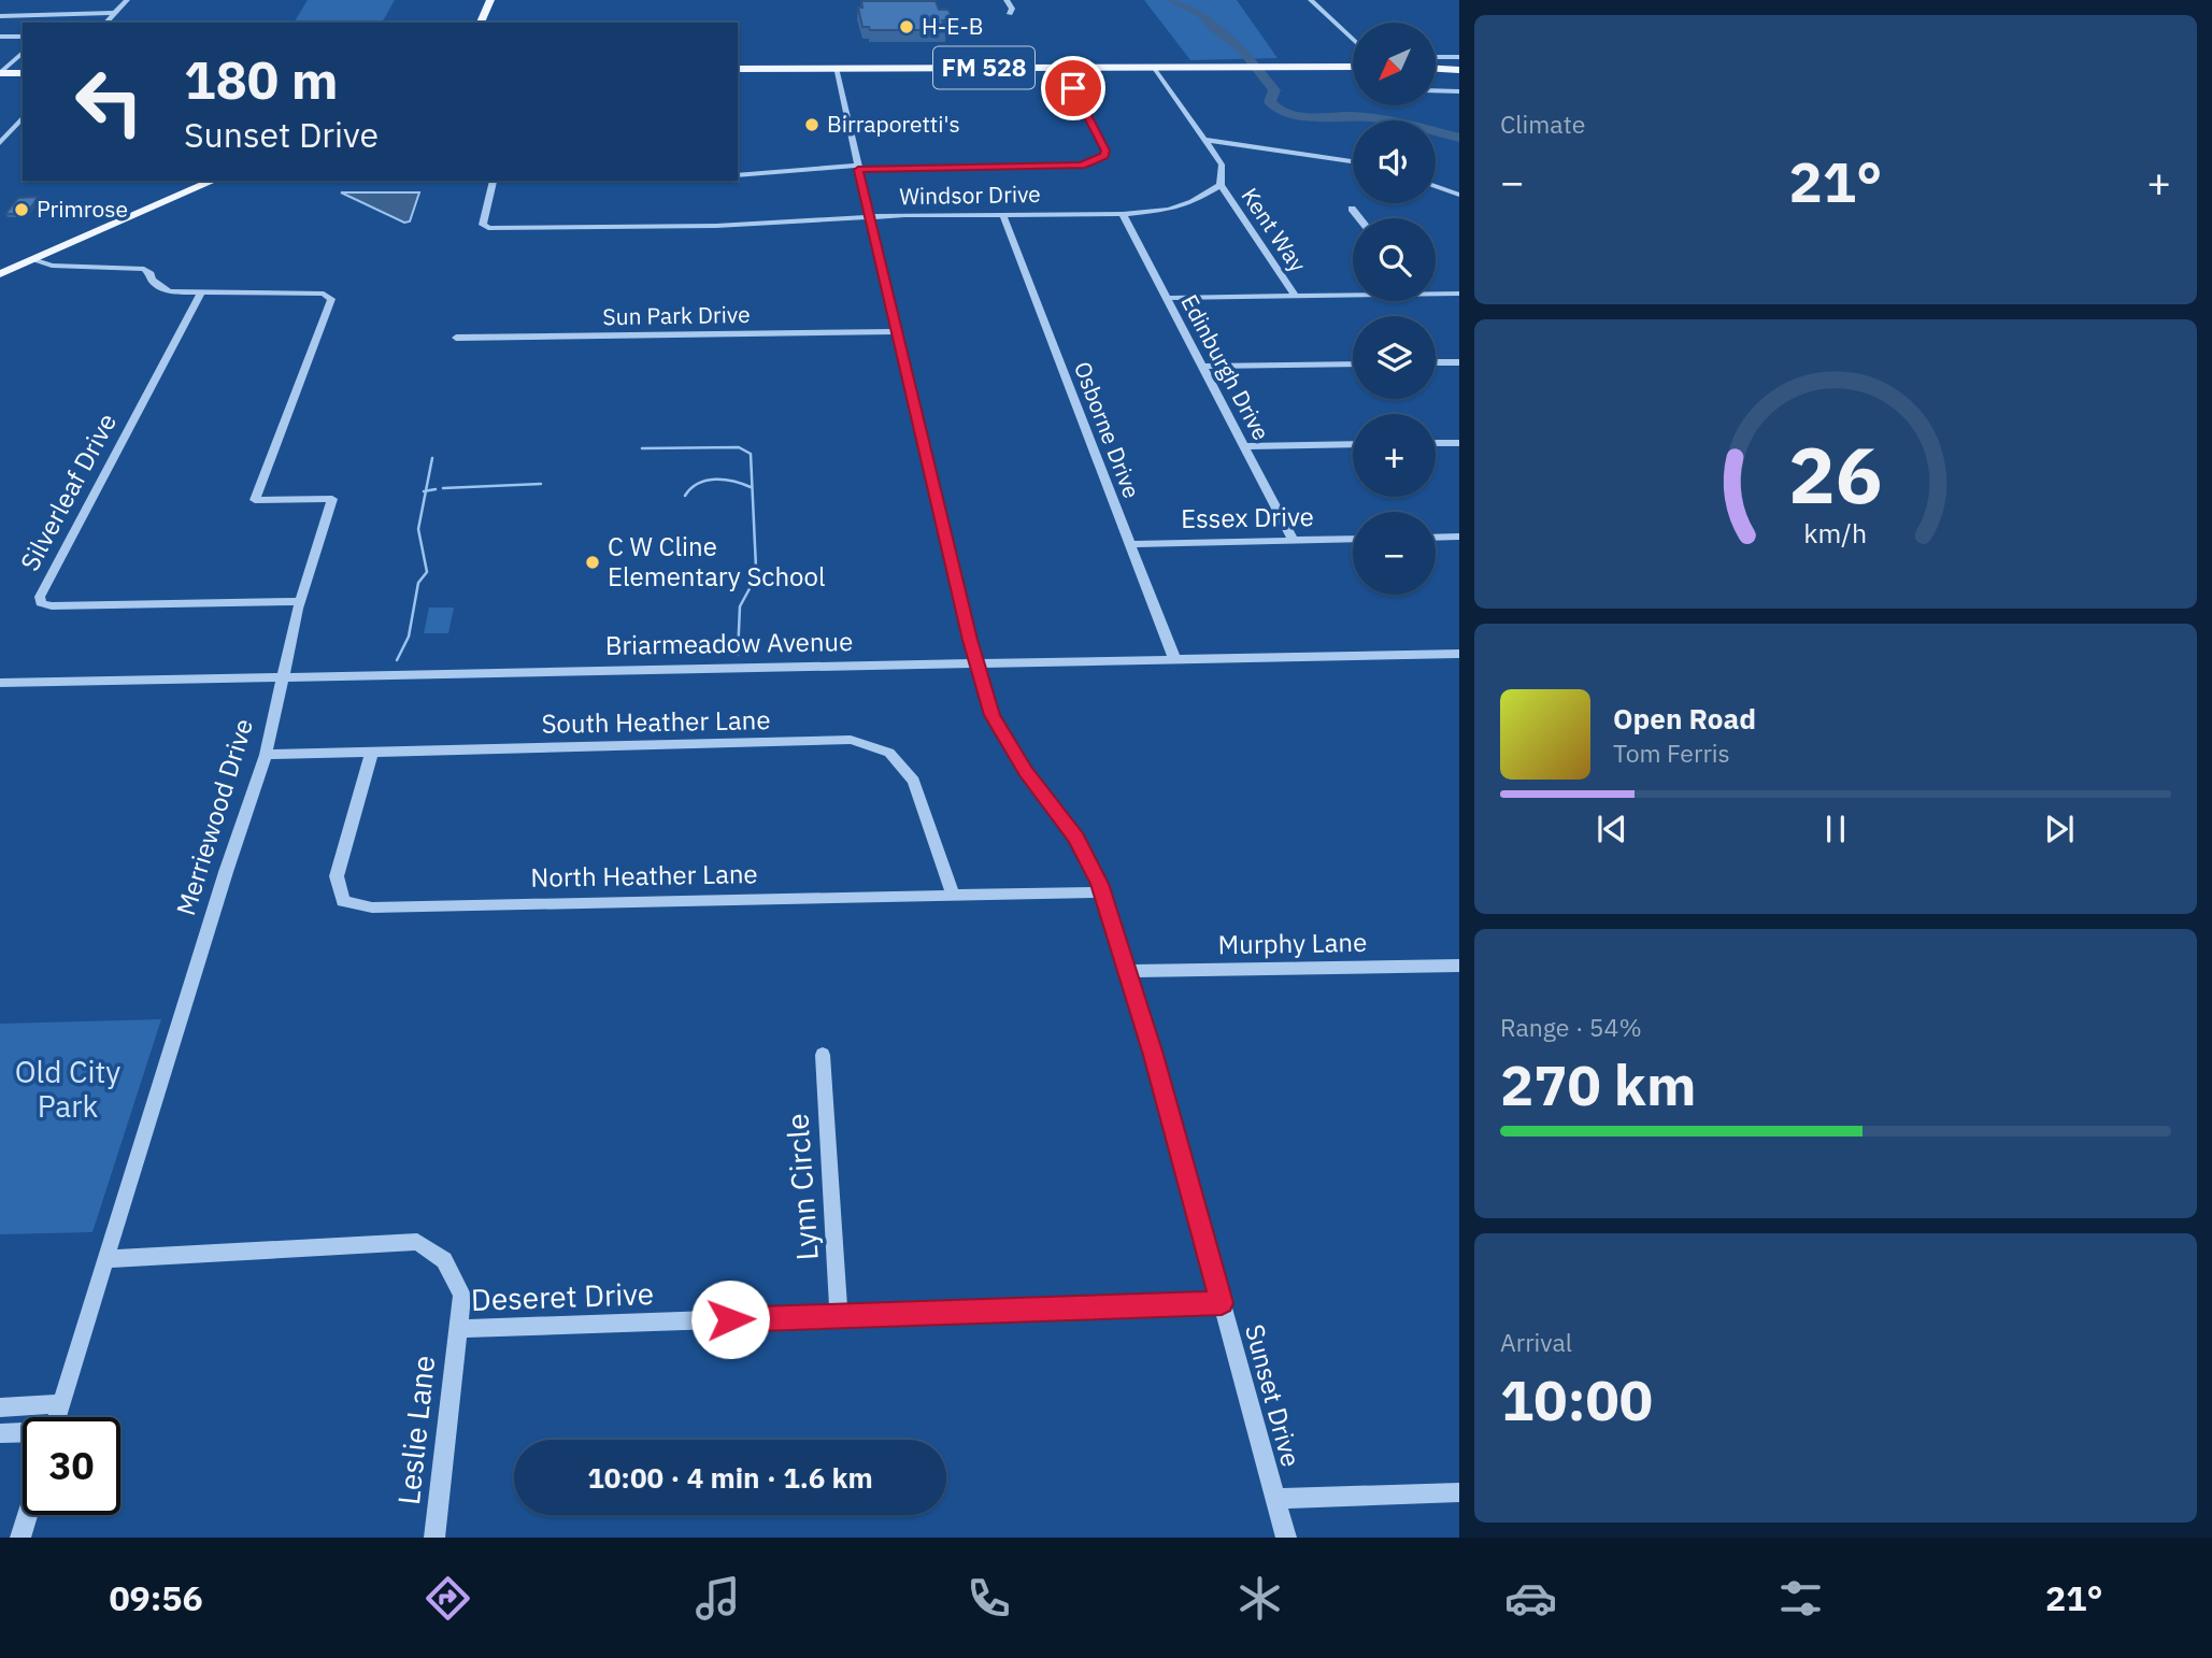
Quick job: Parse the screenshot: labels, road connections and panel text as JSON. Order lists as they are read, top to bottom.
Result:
{
  "streets": {
    "main road": ["FM 528"],
    "street": [
      "Windsor Drive",
      "Kent Way",
      "Sun Park Drive",
      "Edinburgh Drive",
      "Osborne Drive",
      "Silverleaf Drive",
      "Essex Drive",
      "Briarmeadow Avenue",
      "South Heather Lane",
      "Merriewood Drive",
      "North Heather Lane",
      "Murphy Lane",
      "Lynn Circle",
      "Deseret Drive",
      "Sunset Drive",
      "Leslie Lane"
    ]
  },
  "crossings": [
    ["FM 528", "Sunset Drive"],
    ["Windsor Drive", "Kent Way"],
    ["Windsor Drive", "Edinburgh Drive"],
    ["Windsor Drive", "Osborne Drive"],
    ["Windsor Drive", "Sunset Drive"],
    ["Sun Park Drive", "Sunset Drive"],
    ["Edinburgh Drive", "Essex Drive"],
    ["Osborne Drive", "Essex Drive"],
    ["Osborne Drive", "Briarmeadow Avenue"],
    ["Silverleaf Drive", "Merriewood Drive"],
    ["Briarmeadow Avenue", "Merriewood Drive"],
    ["Briarmeadow Avenue", "Sunset Drive"],
    ["South Heather Lane", "Merriewood Drive"],
    ["South Heather Lane", "North Heather Lane"],
    ["Merriewood Drive", "Deseret Drive"],
    ["North Heather Lane", "Sunset Drive"],
    ["Murphy Lane", "Sunset Drive"],
    ["Lynn Circle", "Deseret Drive"],
    ["Deseret Drive", "Sunset Drive"],
    ["Deseret Drive", "Leslie Lane"]
  ],
  "parks": ["Old City Park"],
  "places": [
    "H-E-B",
    "Birraporetti's",
    "Primrose",
    "C W Cline Elementary School"
  ],
  "north": "bottom left",
  "page": {
    "tile": [
      "Climate",
      ["Range · 54%", "270 km"],
      ["Arrival", "10:00"]
    ],
    "map_buttons": ["+", "−"],
    "turn": ["180 m", "Sunset Drive"],
    "heat": ["−", "21°", "+"],
    "song": ["Open Road", "Tom Ferris"],
    "limit": "30",
    "trip": "10:00 · 4 min · 1.6 km",
    "tabs": ["09:56", "21°"],
    "gauge": ["26", "km/h"]
  }
}
